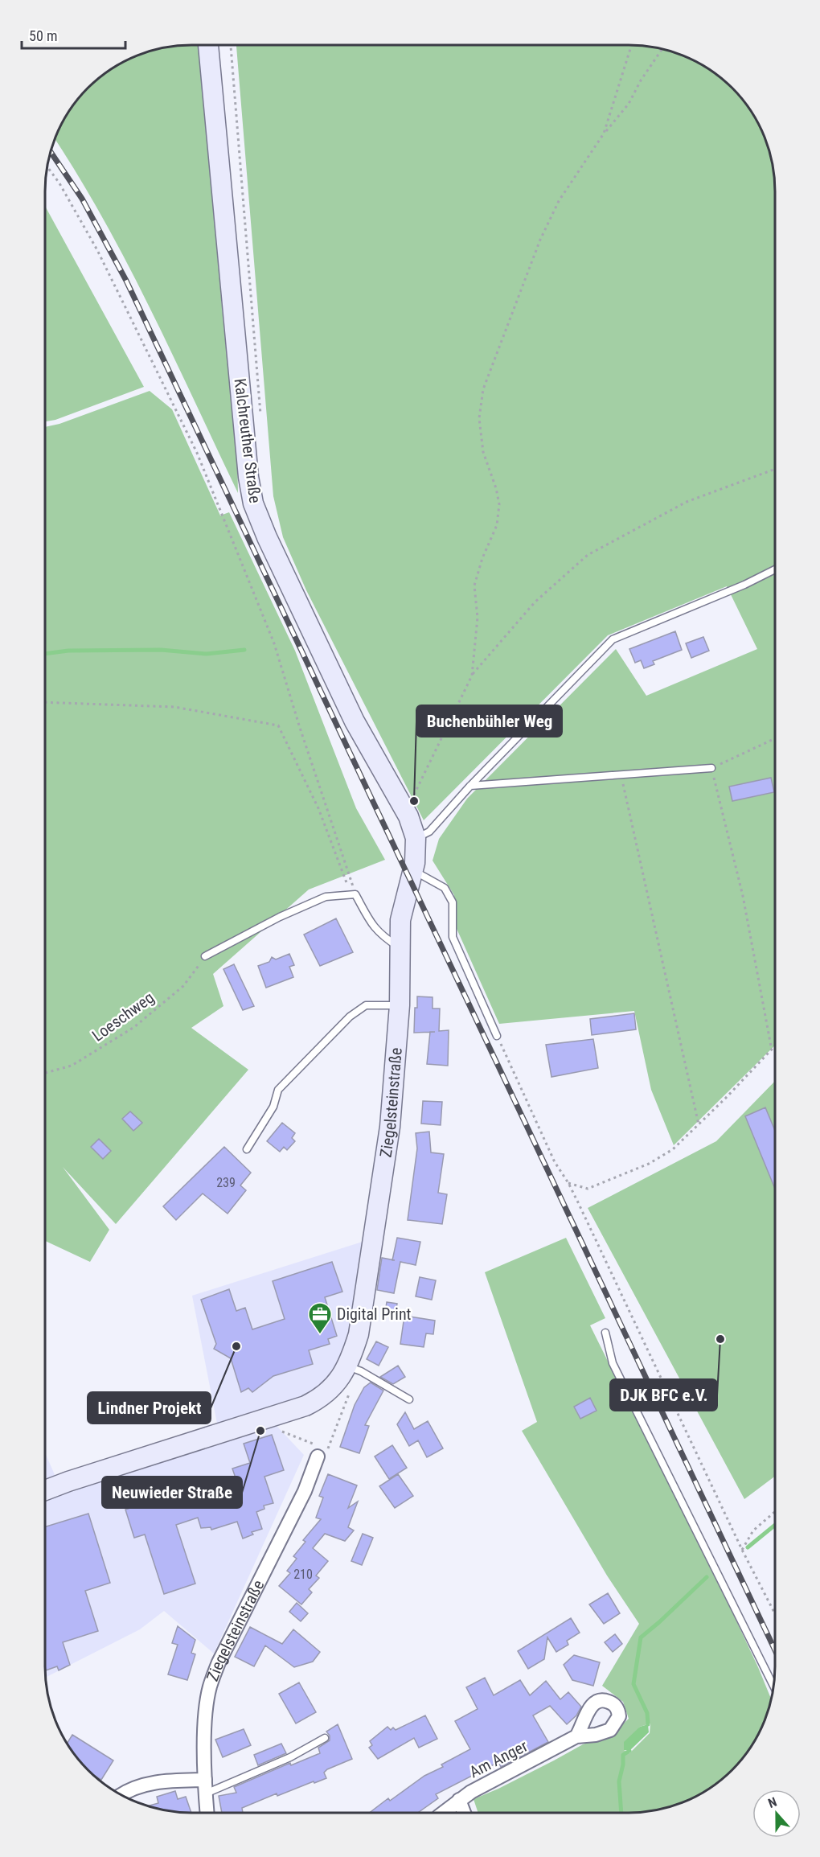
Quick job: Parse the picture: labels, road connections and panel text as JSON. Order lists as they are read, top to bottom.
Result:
{
  "streets": {
    "street": ["Kalchreuther Straße", "Ziegelsteinstraße", "Am Anger"],
    "path": ["Loeschweg"]
  },
  "crossings": [
    ["Kalchreuther Straße", "Ziegelsteinstraße"]
  ],
  "places": {
    "other": [
      "Buchenbühler Weg",
      "DJK BFC e.V.",
      "Lindner Projekt",
      "Neuwieder Straße"
    ],
    "office": ["Digital Print"]
  },
  "house_numbers": ["239", "210"],
  "scale_bar": "50 m",
  "north": "top"
}
